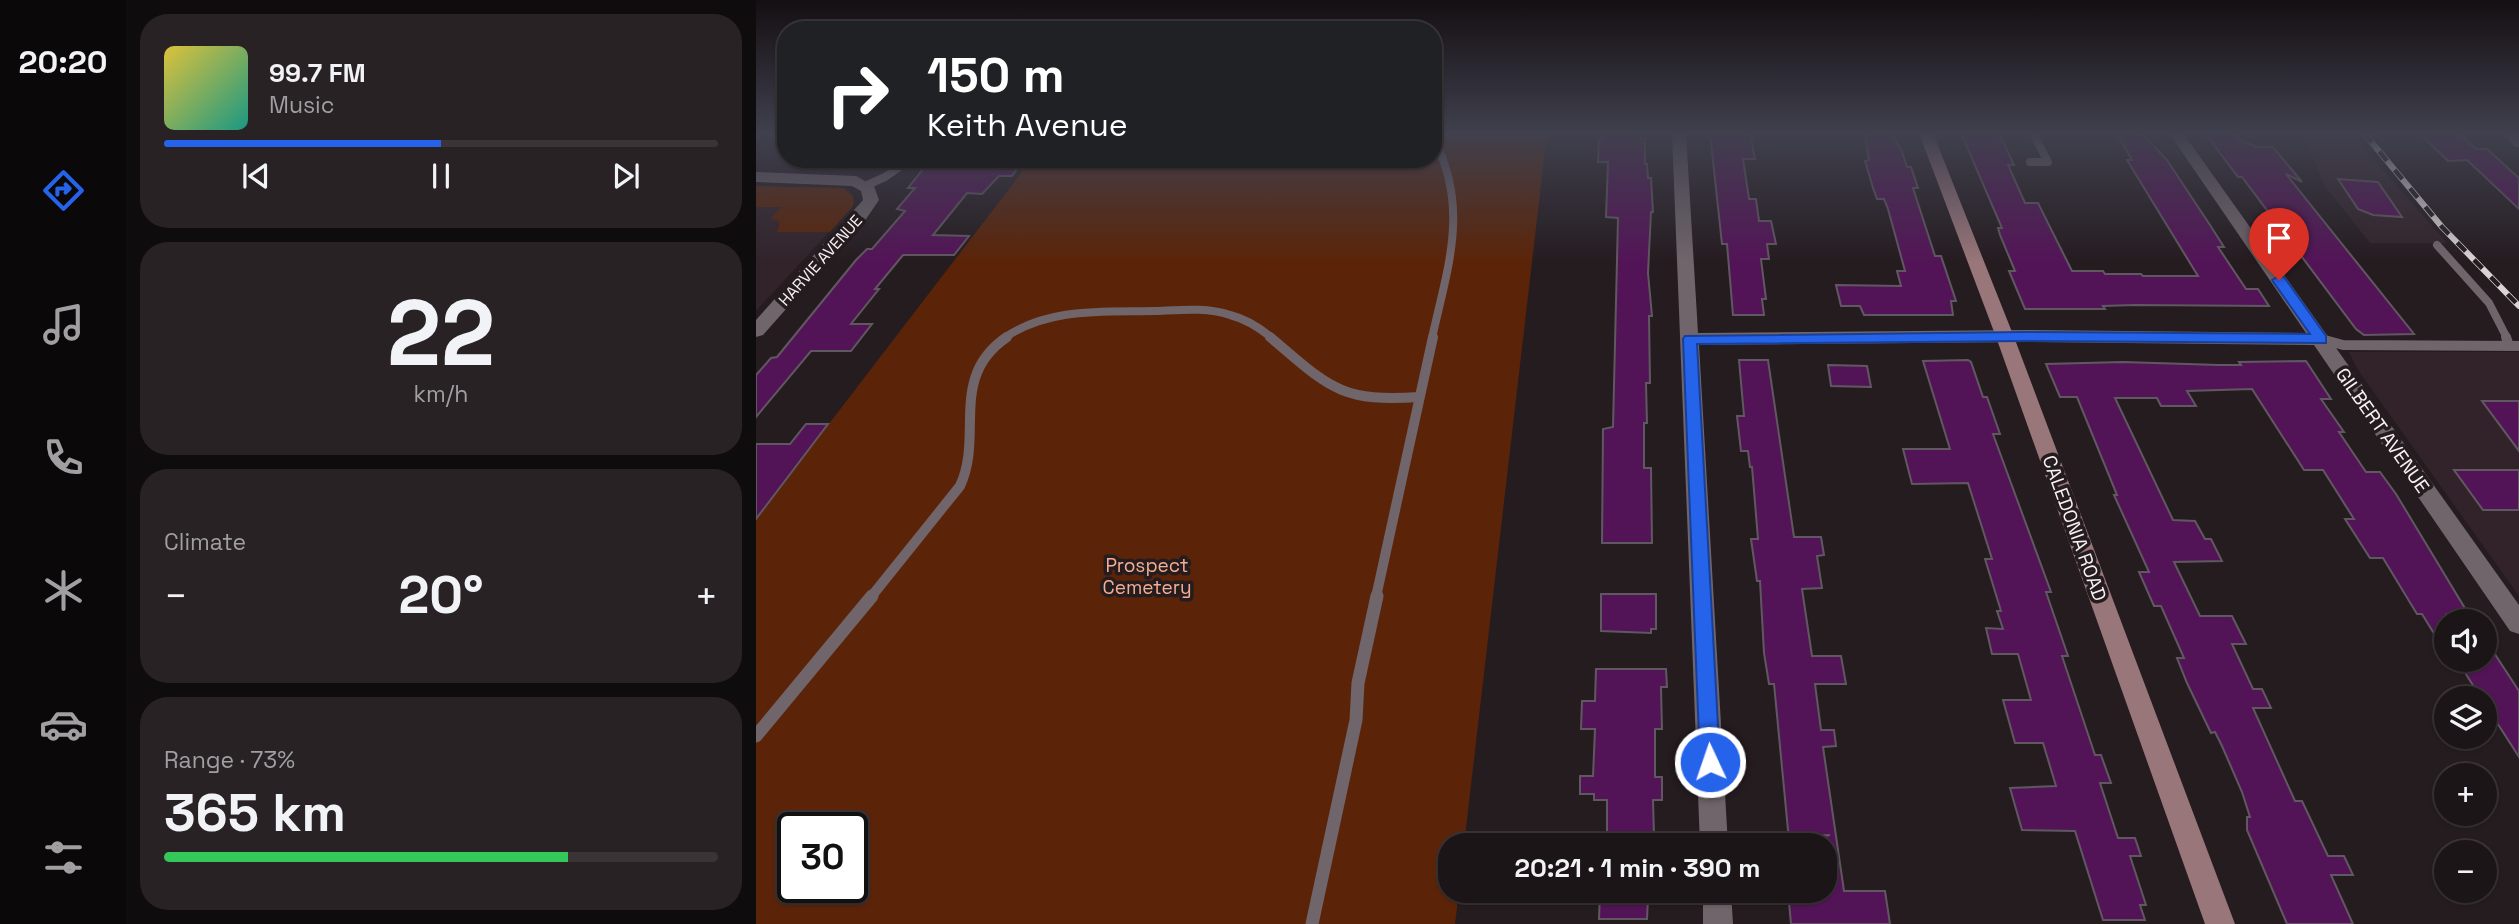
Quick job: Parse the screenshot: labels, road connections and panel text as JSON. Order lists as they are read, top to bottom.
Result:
{
  "streets": {
    "street": ["HARVIE AVENUE", "GILBERT AVENUE", "CALEDONIA ROAD"]
  },
  "parks": ["Prospect Cemetery"],
  "page": {
    "tabs": "20:20",
    "turn": ["150 m", "Keith Avenue"],
    "song": ["99.7 FM", "Music"],
    "tile": [
      ["22", "km/h"],
      "Climate",
      ["Range · 73%", "365 km"]
    ],
    "heat": ["−", "20°", "+"],
    "map_buttons": ["+", "−"],
    "limit": "30",
    "trip": "20:21 · 1 min · 390 m"
  }
}
